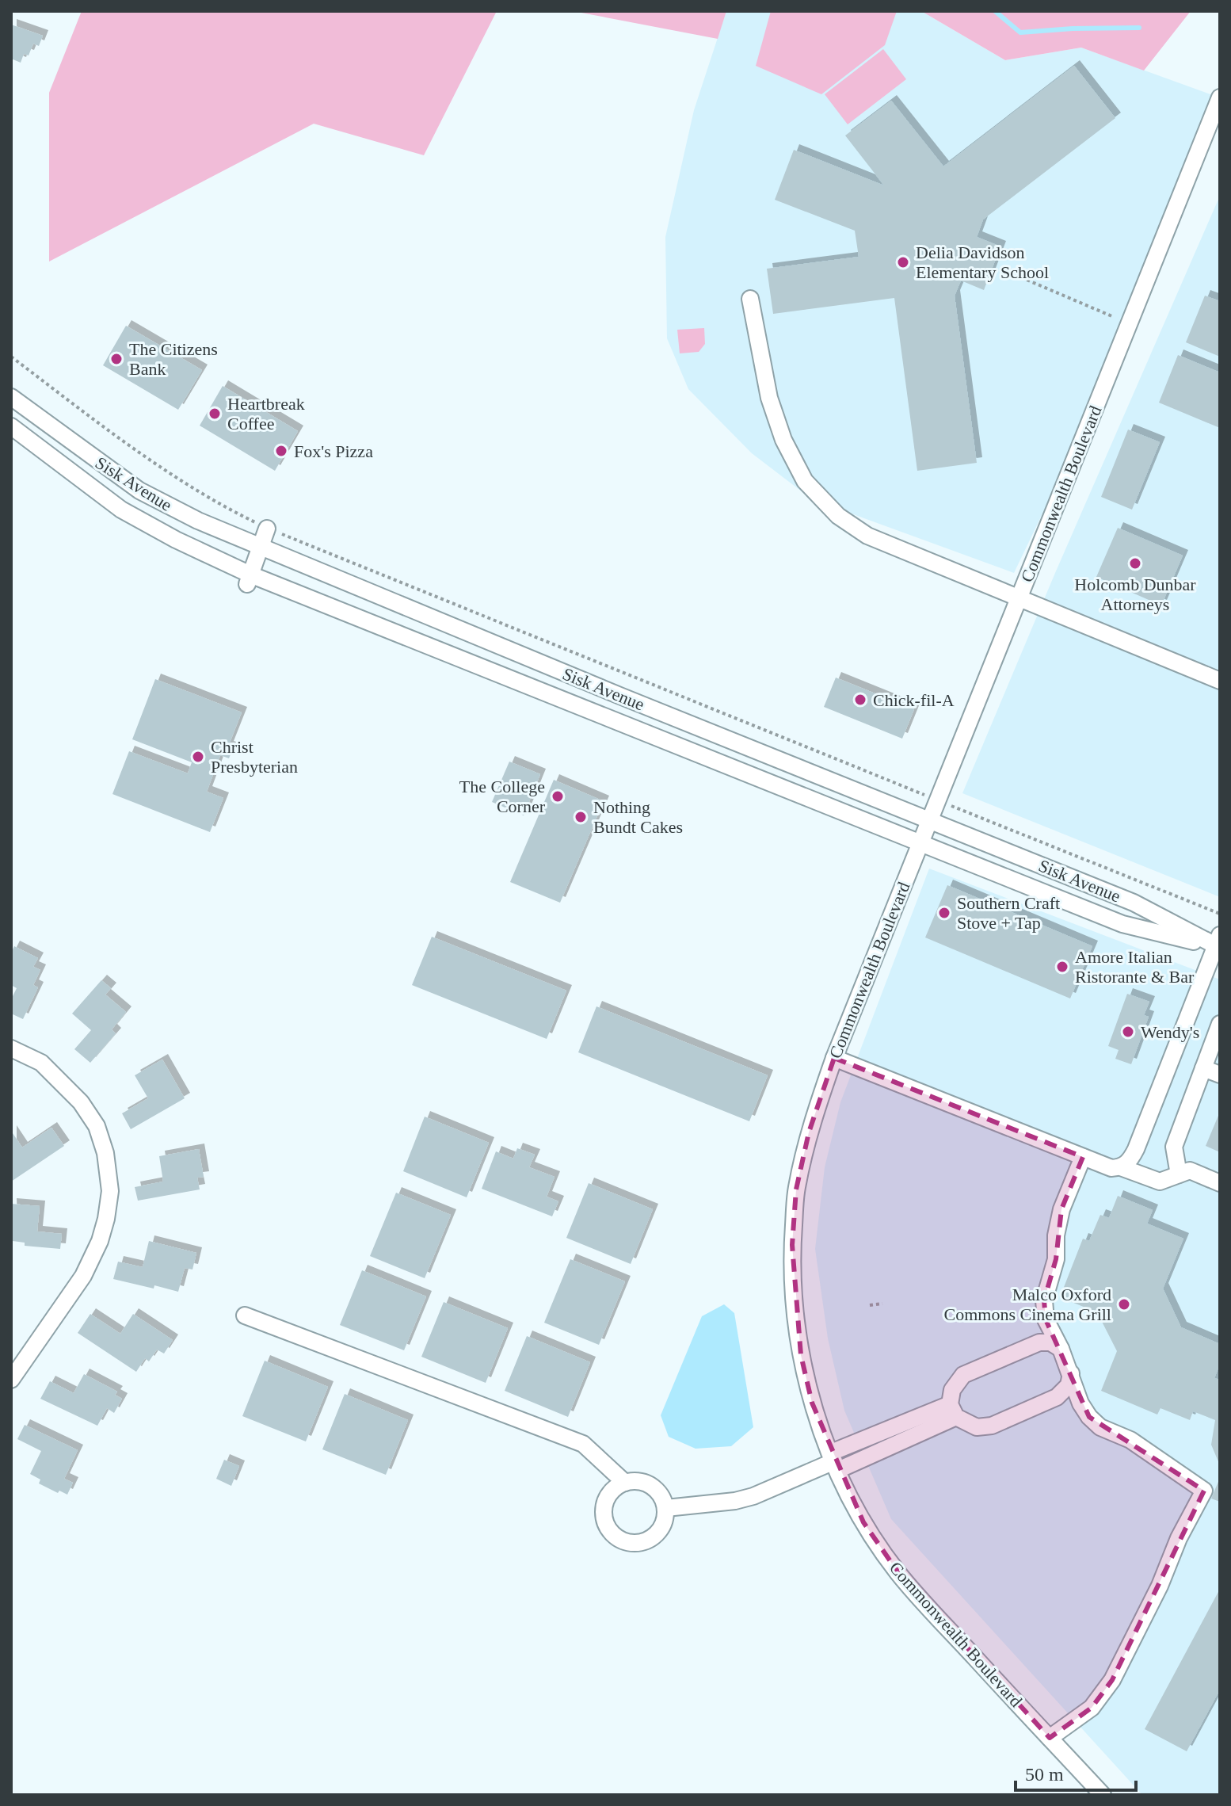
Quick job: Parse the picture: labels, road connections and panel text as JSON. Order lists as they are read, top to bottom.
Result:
{
  "streets": {
    "street": ["Sisk Avenue", "Commonwealth Boulevard"]
  },
  "crossings": [
    ["Sisk Avenue", "Commonwealth Boulevard"]
  ],
  "places": [
    "Delia Davidson Elementary School",
    "The Citizens Bank",
    "Heartbreak Coffee",
    "Fox's Pizza",
    "Holcomb Dunbar Attorneys",
    "Chick-fil-A",
    "Christ Presbyterian",
    "The College Corner",
    "Nothing Bundt Cakes",
    "Southern Craft Stove + Tap",
    "Amore Italian Ristorante & Bar",
    "Wendy's",
    "Malco Oxford Commons Cinema Grill"
  ],
  "scale_bar": "50 m"
}
